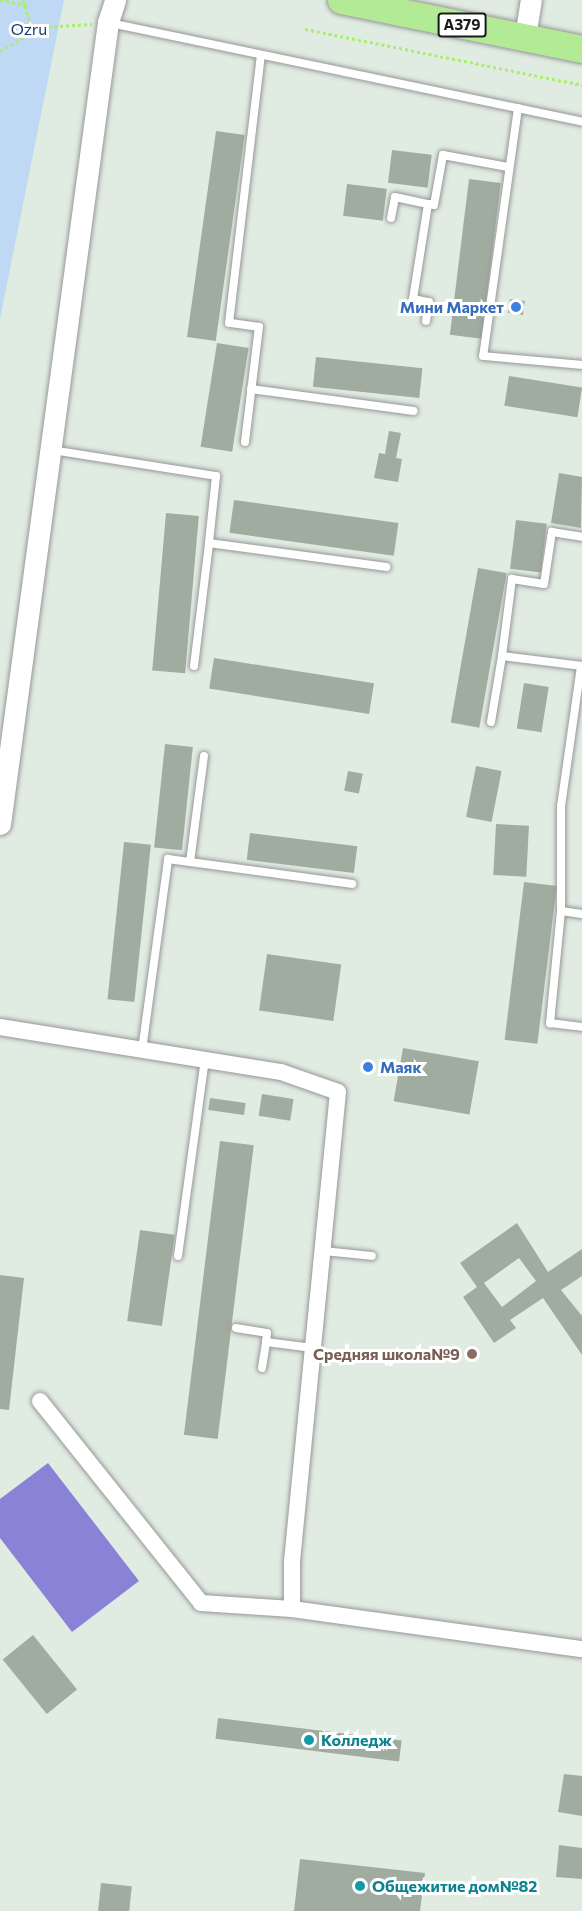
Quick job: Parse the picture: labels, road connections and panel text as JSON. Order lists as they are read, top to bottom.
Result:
{
  "streets": {
    "highway": ["A379"]
  },
  "parks": ["Ozru"],
  "places": [
    "Мини Маркет",
    "Маяк",
    "Средняя школа№9",
    "Колледж",
    "Общежитие дом№82"
  ]
}
